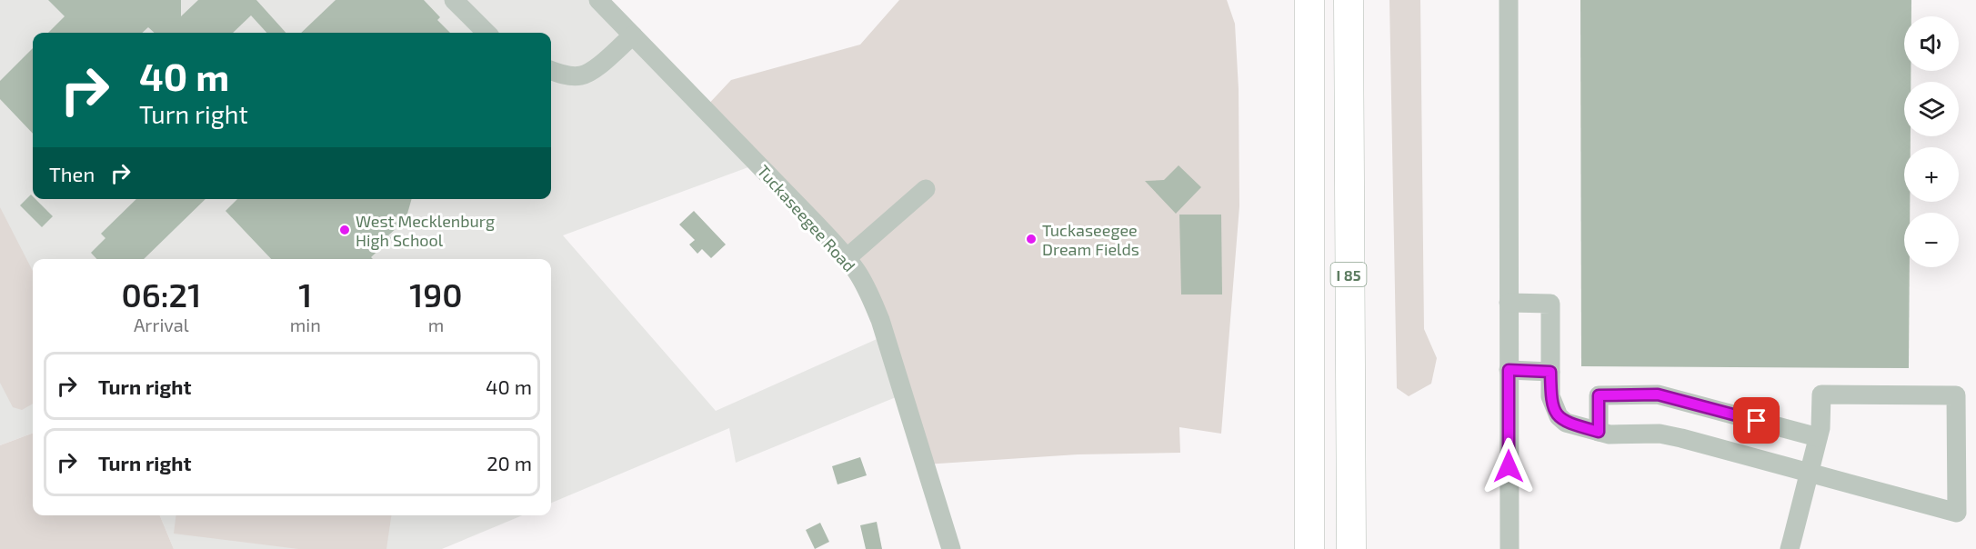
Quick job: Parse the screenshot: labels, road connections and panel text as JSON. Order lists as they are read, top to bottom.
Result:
{
  "streets": {
    "highway": ["I 85"],
    "street": ["Tuckaseegee Road"]
  },
  "places": ["West Mecklenburg High School", "Tuckaseegee Dream Fields"],
  "page": {
    "map_buttons": ["+", "−"],
    "turn": ["40 m", "Turn right"],
    "then": "Then",
    "eta": [
      "06:21",
      "Arrival",
      "1",
      "min",
      "190",
      "m"
    ],
    "list": [
      {
        "name": "Turn right",
        "value": "40 m"
      },
      {
        "name": "Turn right",
        "value": "20 m"
      }
    ]
  }
}
